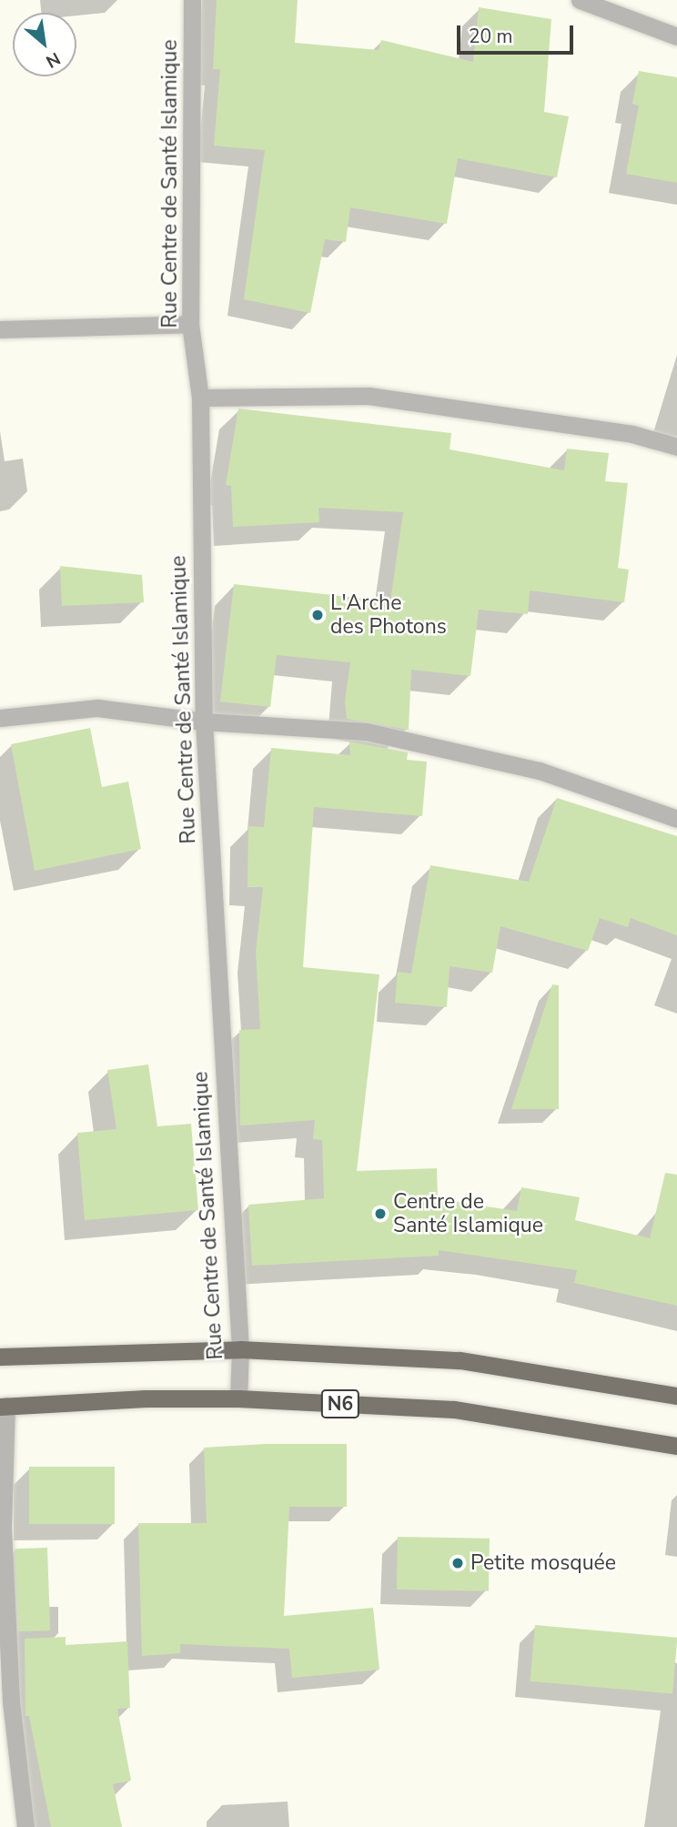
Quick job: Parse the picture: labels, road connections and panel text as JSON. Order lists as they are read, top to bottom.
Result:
{
  "streets": {
    "highway": ["N6"],
    "street": ["Rue Centre de Santé Islamique"]
  },
  "crossings": [
    ["Rue Centre de Santé Islamique", "N6"]
  ],
  "places": ["L'Arche des Photons", "Centre de Santé Islamique", "Petite mosquée"],
  "scale_bar": "20 m",
  "north": "bottom right"
}
